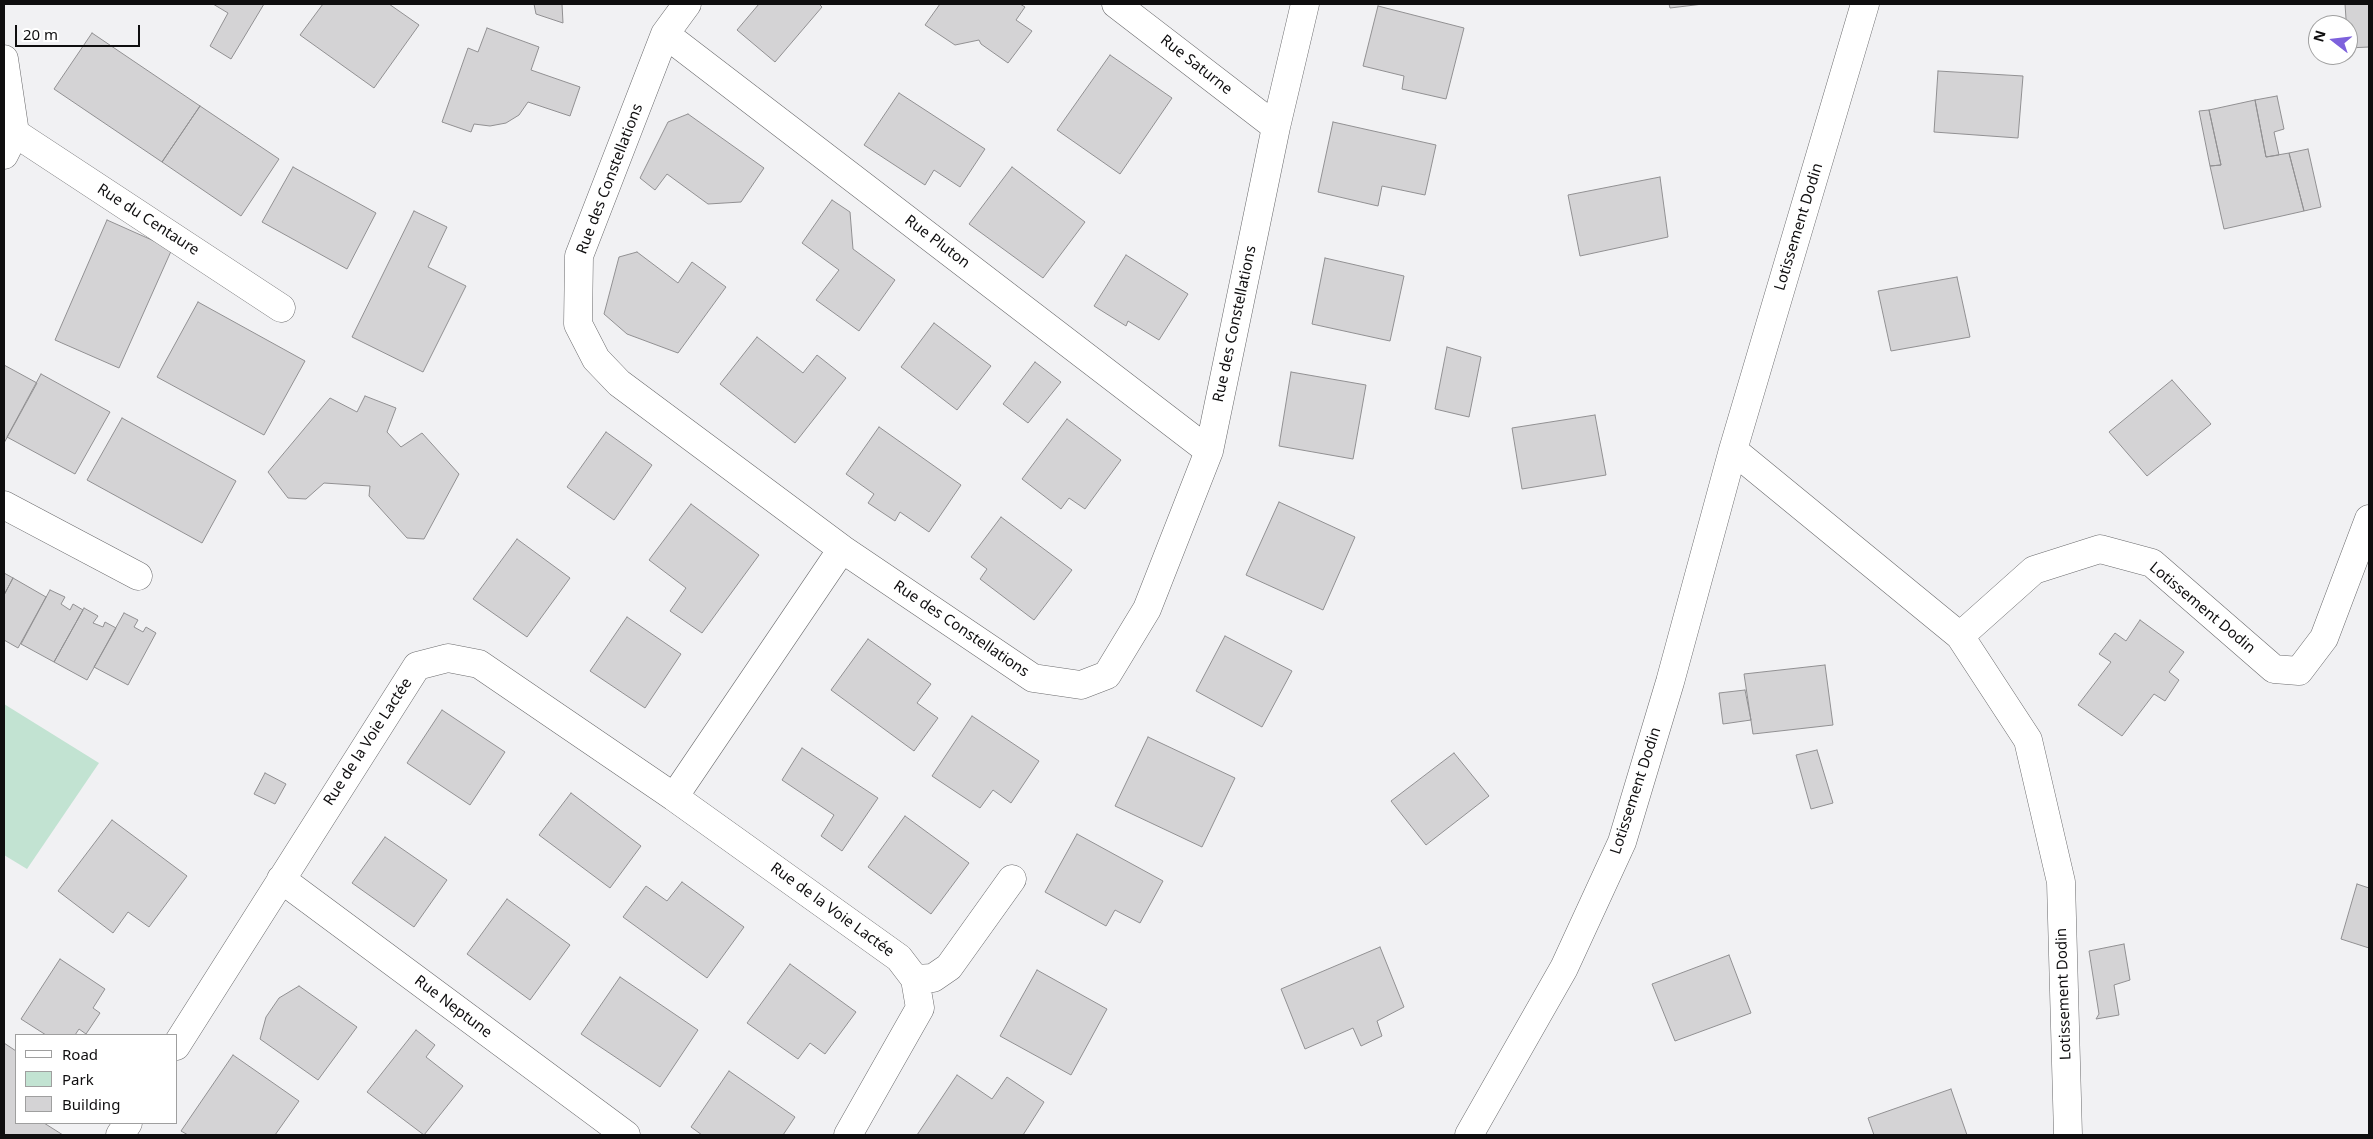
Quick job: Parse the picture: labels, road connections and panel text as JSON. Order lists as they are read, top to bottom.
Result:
{
  "streets": {
    "street": [
      "Rue Saturne",
      "Rue des Constellations",
      "Rue du Centaure",
      "Lotissement Dodin",
      "Rue Pluton",
      "Rue de la Voie Lactée",
      "Rue Neptune"
    ]
  },
  "crossings": [
    ["Rue Saturne", "Rue des Constellations"],
    ["Rue des Constellations", "Rue Pluton"],
    ["Rue de la Voie Lactée", "Rue Neptune"]
  ],
  "legend": ["Road", "Park", "Building"],
  "scale_bar": "20 m",
  "north": "left"
}
